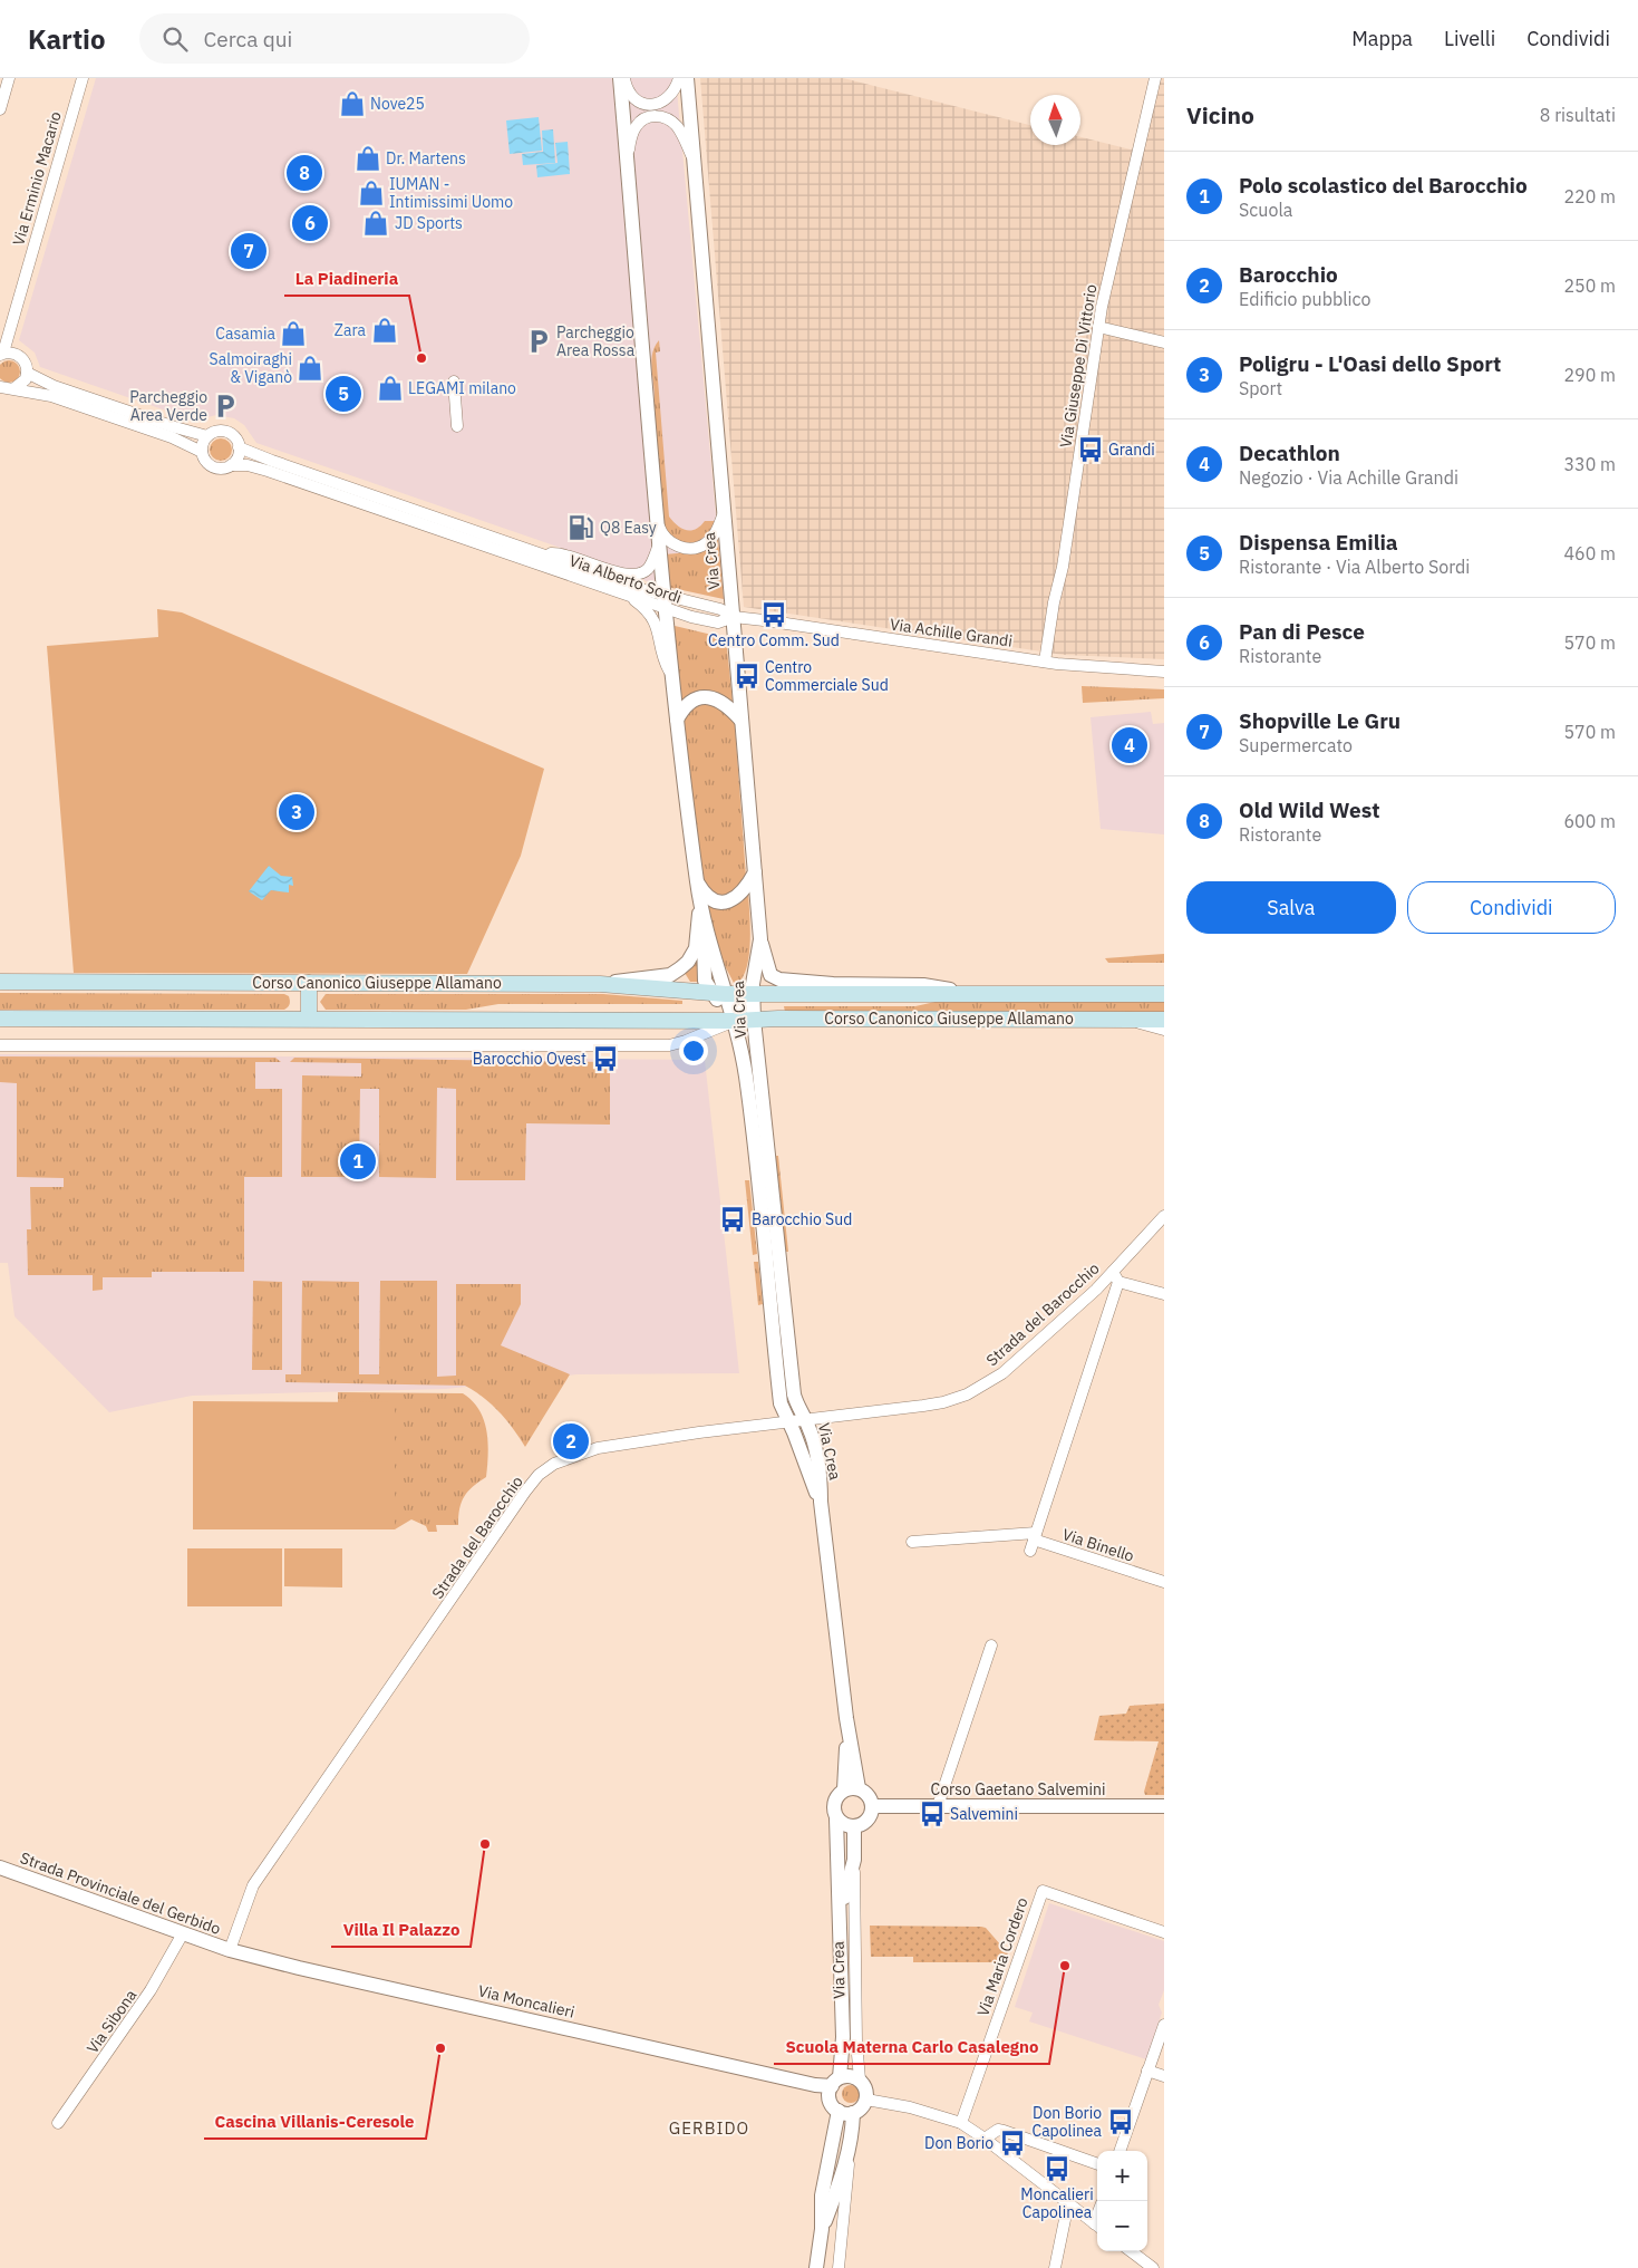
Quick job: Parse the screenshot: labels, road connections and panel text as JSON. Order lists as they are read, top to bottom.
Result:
{
  "streets": {
    "main road": ["Corso Canonico Giuseppe Allamano"],
    "street": [
      "Via Erminio Macario",
      "Via Giuseppe Di Vittorio",
      "Via Crea",
      "Via Alberto Sordi",
      "Via Achille Grandi",
      "Strada del Barocchio",
      "Via Binello",
      "Corso Gaetano Salvemini",
      "Strada Provinciale del Gerbido",
      "Via Maria Cordero",
      "Via Moncalieri",
      "Via Sibona"
    ]
  },
  "crossings": [
    ["Via Erminio Macario", "Via Alberto Sordi"],
    ["Via Giuseppe Di Vittorio", "Via Achille Grandi"],
    ["Via Crea", "Via Alberto Sordi"],
    ["Via Crea", "Via Achille Grandi"],
    ["Via Crea", "Corso Canonico Giuseppe Allamano"],
    ["Via Crea", "Strada del Barocchio"],
    ["Via Crea", "Corso Gaetano Salvemini"],
    ["Via Crea", "Via Moncalieri"],
    ["Via Alberto Sordi", "Via Achille Grandi"],
    ["Strada del Barocchio", "Via Binello"],
    ["Strada del Barocchio", "Strada Provinciale del Gerbido"],
    ["Strada del Barocchio", "Via Moncalieri"],
    ["Strada Provinciale del Gerbido", "Via Moncalieri"],
    ["Strada Provinciale del Gerbido", "Via Sibona"]
  ],
  "districts": ["GERBIDO"],
  "places": {
    "shop": [
      "Nove25",
      "Dr. Martens",
      "IUMAN - Intimissimi Uomo",
      "JD Sports",
      "Zara",
      "Casamia",
      "Salmoiraghi & Viganò",
      "LEGAMI milano"
    ],
    "parking": ["Parcheggio Area Rossa", "Parcheggio Area Verde"],
    "other": [
      "La Piadineria",
      "Villa Il Palazzo",
      "Scuola Materna Carlo Casalegno",
      "Cascina Villanis-Ceresole"
    ],
    "bus stop": [
      "Grandi",
      "Centro Comm. Sud",
      "Centro Commerciale Sud",
      "Barocchio Ovest",
      "Barocchio Sud",
      "Salvemini",
      "Don Borio Capolinea",
      "Don Borio",
      "Moncalieri Capolinea"
    ],
    "fuel station": ["Q8 Easy"]
  },
  "north": "top",
  "page": {
    "header": "Kartio",
    "search": "Cerca qui",
    "nav": ["Mappa", "Livelli", "Condividi"],
    "heading": ["Vicino", "8 risultati"],
    "list": [
      {
        "mark": "1",
        "name": "Polo scolastico del Barocchio",
        "note": "Scuola",
        "value": "220 m"
      },
      {
        "mark": "2",
        "name": "Barocchio",
        "note": "Edificio pubblico",
        "value": "250 m"
      },
      {
        "mark": "3",
        "name": "Poligru - L'Oasi dello Sport",
        "note": "Sport",
        "value": "290 m"
      },
      {
        "mark": "4",
        "name": "Decathlon",
        "note": "Negozio · Via Achille Grandi",
        "value": "330 m"
      },
      {
        "mark": "5",
        "name": "Dispensa Emilia",
        "note": "Ristorante · Via Alberto Sordi",
        "value": "460 m"
      },
      {
        "mark": "6",
        "name": "Pan di Pesce",
        "note": "Ristorante",
        "value": "570 m"
      },
      {
        "mark": "7",
        "name": "Shopville Le Gru",
        "note": "Supermercato",
        "value": "570 m"
      },
      {
        "mark": "8",
        "name": "Old Wild West",
        "note": "Ristorante",
        "value": "600 m"
      }
    ],
    "pins": [
      "8",
      "6",
      "7",
      "5",
      "4",
      "3",
      "1",
      "2"
    ],
    "buttons": ["Salva", "Condividi"],
    "map_buttons": ["+", "−"]
  }
}
